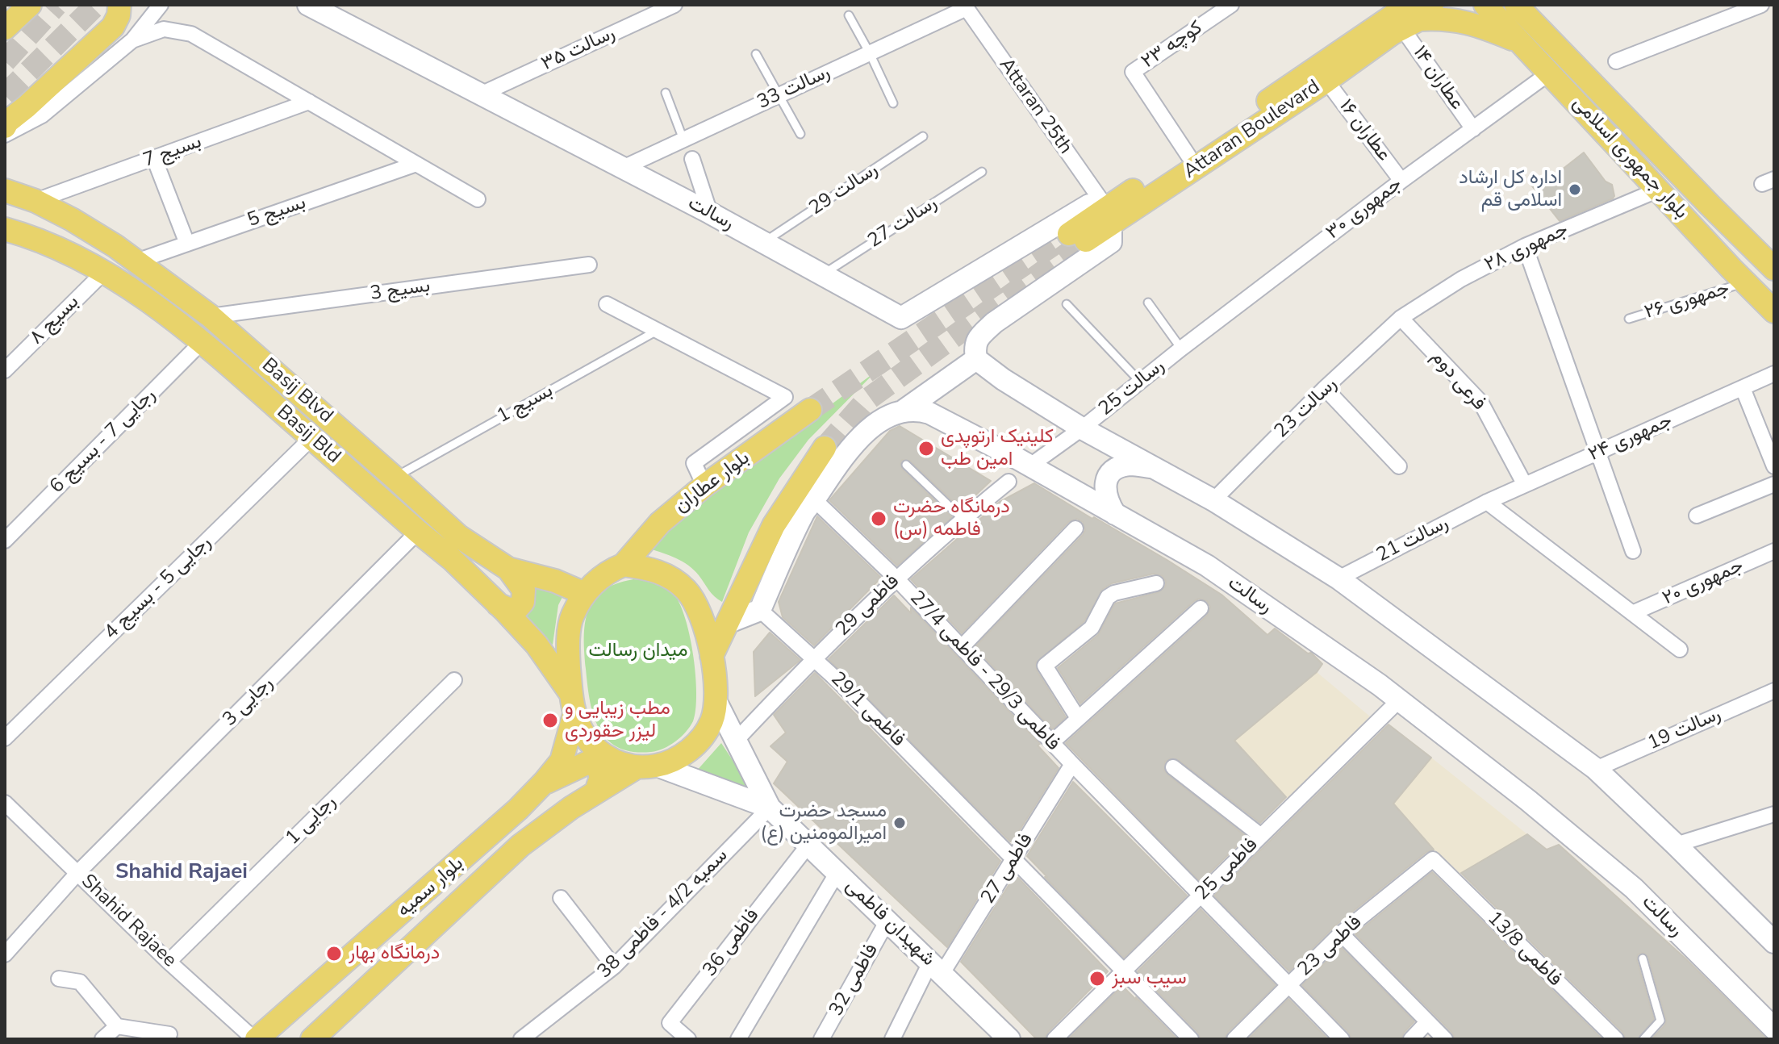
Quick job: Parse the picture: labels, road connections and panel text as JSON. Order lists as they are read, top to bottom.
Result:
{
  "streets": {
    "main road": [
      "Attaran Boulevard",
      "بلوار جمهوری اسلامی",
      "Basij Blvd",
      "Basij Bld",
      "بلوار عطاران",
      "بلوار سمیه"
    ],
    "street": [
      "کوچه ۲۳",
      "رسالت ۳۵",
      "عطاران ۱۴",
      "رسالت 33",
      "Attaran 25th",
      "عطاران ۱۶",
      "بسیج 7",
      "جمهوری ۳۰",
      "بسیج 5",
      "رسالت",
      "جمهوری ۲۸",
      "بسیج 3",
      "بسیج ۸",
      "فرعی دوم",
      "رسالت 25",
      "رسالت 23",
      "جمهوری ۲۴",
      "رجایی 7 - بسیج 6",
      "رسالت 21",
      "جمهوری ۲۰",
      "رجایی 5 - بسیج 4",
      "فاطمی 29",
      "فاطمی 29/3 - فاطمی 27/4",
      "رجایی 3",
      "فاطمی 29/1",
      "رسالت 19",
      "رجایی 1",
      "فاطمی 27",
      "فاطمی 25",
      "سمیه 4/2 - فاطمی 38",
      "Shahid Rajaee",
      "شهیدان فاطمی",
      "فاطمی 36",
      "فاطمی 23",
      "فاطمی 13/8",
      "فاطمی 32"
    ],
    "lane": [
      "رسالت 29",
      "رسالت 27",
      "جمهوری ۲۶",
      "بسیج 1"
    ]
  },
  "crossings": [
    ["کوچه ۲۳", "Attaran Boulevard"],
    ["رسالت ۳۵", "رسالت"],
    ["عطاران ۱۴", "Attaran Boulevard"],
    ["عطاران ۱۴", "جمهوری ۳۰"],
    ["رسالت 33", "Attaran 25th"],
    ["رسالت 33", "رسالت"],
    ["Attaran 25th", "Attaran Boulevard"],
    ["Attaran 25th", "رسالت"],
    ["Attaran Boulevard", "عطاران ۱۶"],
    ["Attaran Boulevard", "رسالت"],
    ["عطاران ۱۶", "جمهوری ۳۰"],
    ["بسیج 7", "Basij Blvd"],
    ["بلوار جمهوری اسلامی", "جمهوری ۳۰"],
    ["بلوار جمهوری اسلامی", "جمهوری ۲۸"],
    ["بلوار جمهوری اسلامی", "جمهوری ۲۶"],
    ["رسالت 29", "رسالت"],
    ["جمهوری ۳۰", "رسالت 25"],
    ["بسیج 5", "Basij Blvd"],
    ["رسالت", "رسالت 27"],
    ["رسالت", "رسالت 25"],
    ["رسالت", "فاطمی 25"],
    ["جمهوری ۲۸", "فرعی دوم"],
    ["جمهوری ۲۸", "رسالت 23"],
    ["بسیج 3", "Basij Blvd"],
    ["بسیج ۸", "Basij Bld"],
    ["فرعی دوم", "رسالت 23"],
    ["فرعی دوم", "جمهوری ۲۴"],
    ["Basij Blvd", "بسیج 1"],
    ["Basij Blvd", "Basij Bld"],
    ["Basij Blvd", "بلوار عطاران"],
    ["Basij Blvd", "بلوار سمیه"],
    ["Basij Bld", "رجایی 7 - بسیج 6"],
    ["Basij Bld", "بلوار عطاران"],
    ["Basij Bld", "رجایی 5 - بسیج 4"],
    ["Basij Bld", "رجایی 3"],
    ["Basij Bld", "بلوار سمیه"],
    ["جمهوری ۲۴", "رسالت 21"],
    ["بلوار عطاران", "بلوار سمیه"],
    ["فاطمی 29", "فاطمی 29/3 - فاطمی 27/4"],
    ["فاطمی 29", "فاطمی 29/1"],
    ["فاطمی 29/3 - فاطمی 27/4", "فاطمی 27"],
    ["فاطمی 29/3 - فاطمی 27/4", "فاطمی 25"],
    ["فاطمی 29/3 - فاطمی 27/4", "فاطمی 23"],
    ["رجایی 3", "Shahid Rajaee"],
    ["فاطمی 29/1", "فاطمی 27"],
    ["فاطمی 29/1", "فاطمی 25"],
    ["رجایی 1", "Shahid Rajaee"],
    ["فاطمی 27", "شهیدان فاطمی"],
    ["بلوار سمیه", "Shahid Rajaee"],
    ["سمیه 4/2 - فاطمی 38", "شهیدان فاطمی"],
    ["شهیدان فاطمی", "فاطمی 36"],
    ["شهیدان فاطمی", "فاطمی 32"],
    ["فاطمی 23", "فاطمی 13/8"]
  ],
  "districts": ["Shahid Rajaei"],
  "parks": ["میدان رسالت"],
  "places": [
    "اداره کل ارشاد اسلامی قم",
    "کلینیک ارتوپدی امین طب",
    "درمانگاه حضرت فاطمه (س)",
    "مطب زیبایی و لیزر حقوردی",
    "مسجد حضرت امیرالمومنین (ع)",
    "درمانگاه بهار",
    "سیب سبز"
  ]
}
